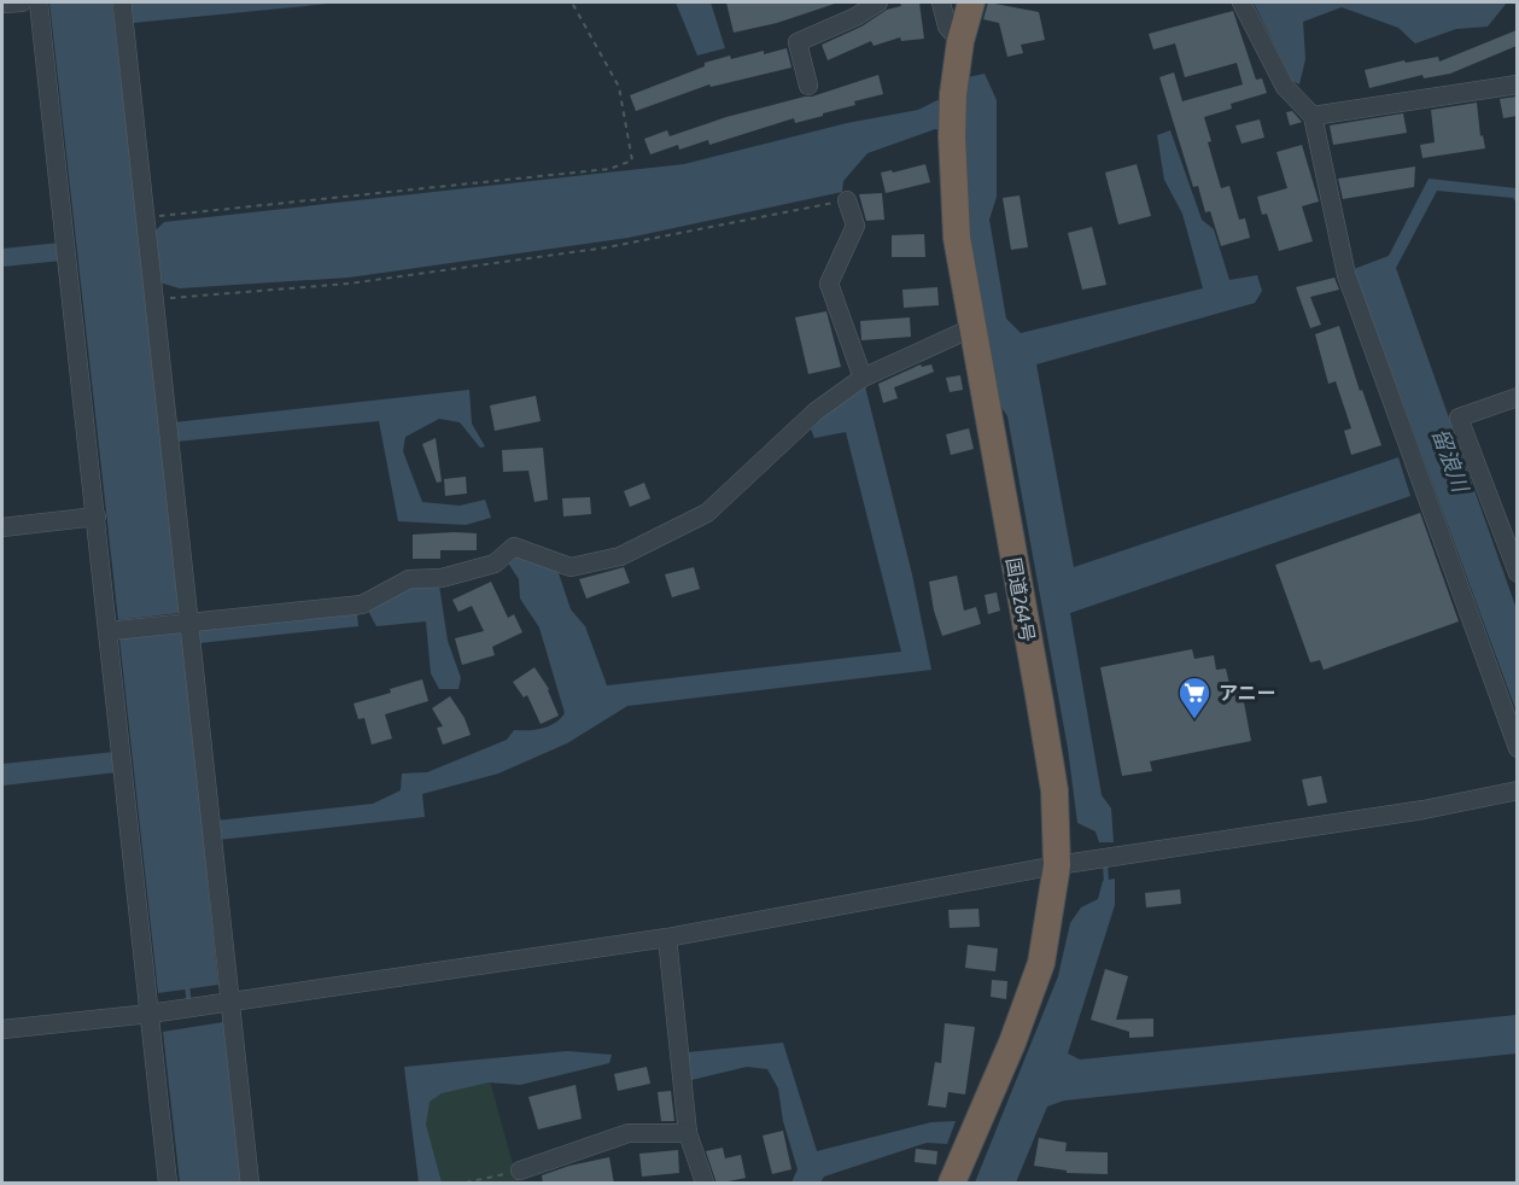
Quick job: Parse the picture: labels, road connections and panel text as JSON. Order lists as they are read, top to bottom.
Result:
{
  "streets": {
    "highway": ["国道264号"]
  },
  "water": ["留浪川"],
  "places": {
    "supermarket": ["アニー"]
  }
}
